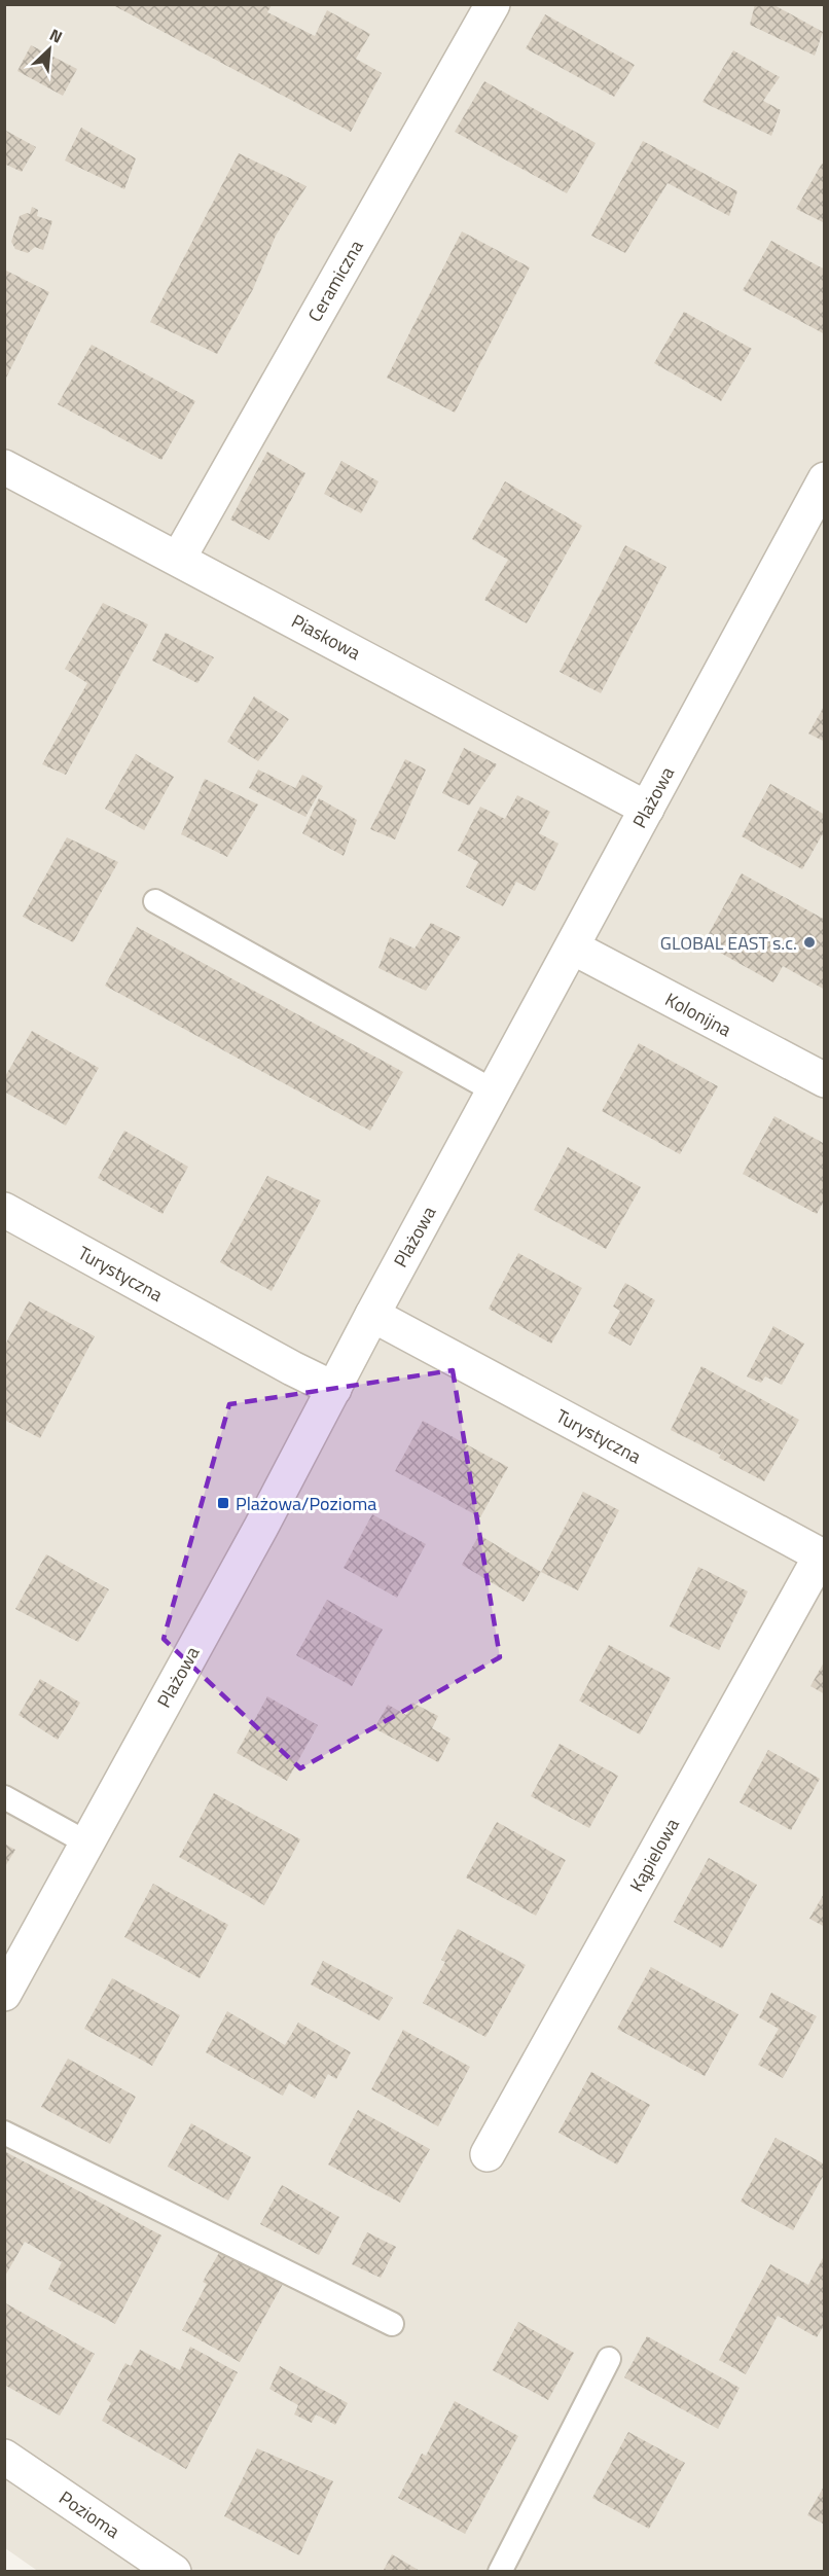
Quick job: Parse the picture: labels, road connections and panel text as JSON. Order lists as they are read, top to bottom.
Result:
{
  "streets": {
    "street": [
      "Ceramiczna",
      "Piaskowa",
      "Plażowa",
      "Kolonijna",
      "Turystyczna",
      "Kąpielowa",
      "Pozioma"
    ]
  },
  "crossings": [
    ["Ceramiczna", "Piaskowa"],
    ["Piaskowa", "Plażowa"],
    ["Plażowa", "Kolonijna"],
    ["Plażowa", "Turystyczna"],
    ["Turystyczna", "Kąpielowa"]
  ],
  "places": {
    "other": ["GLOBAL EAST s.c."],
    "transit": ["Plażowa/Pozioma"]
  },
  "north": "top right"
}
